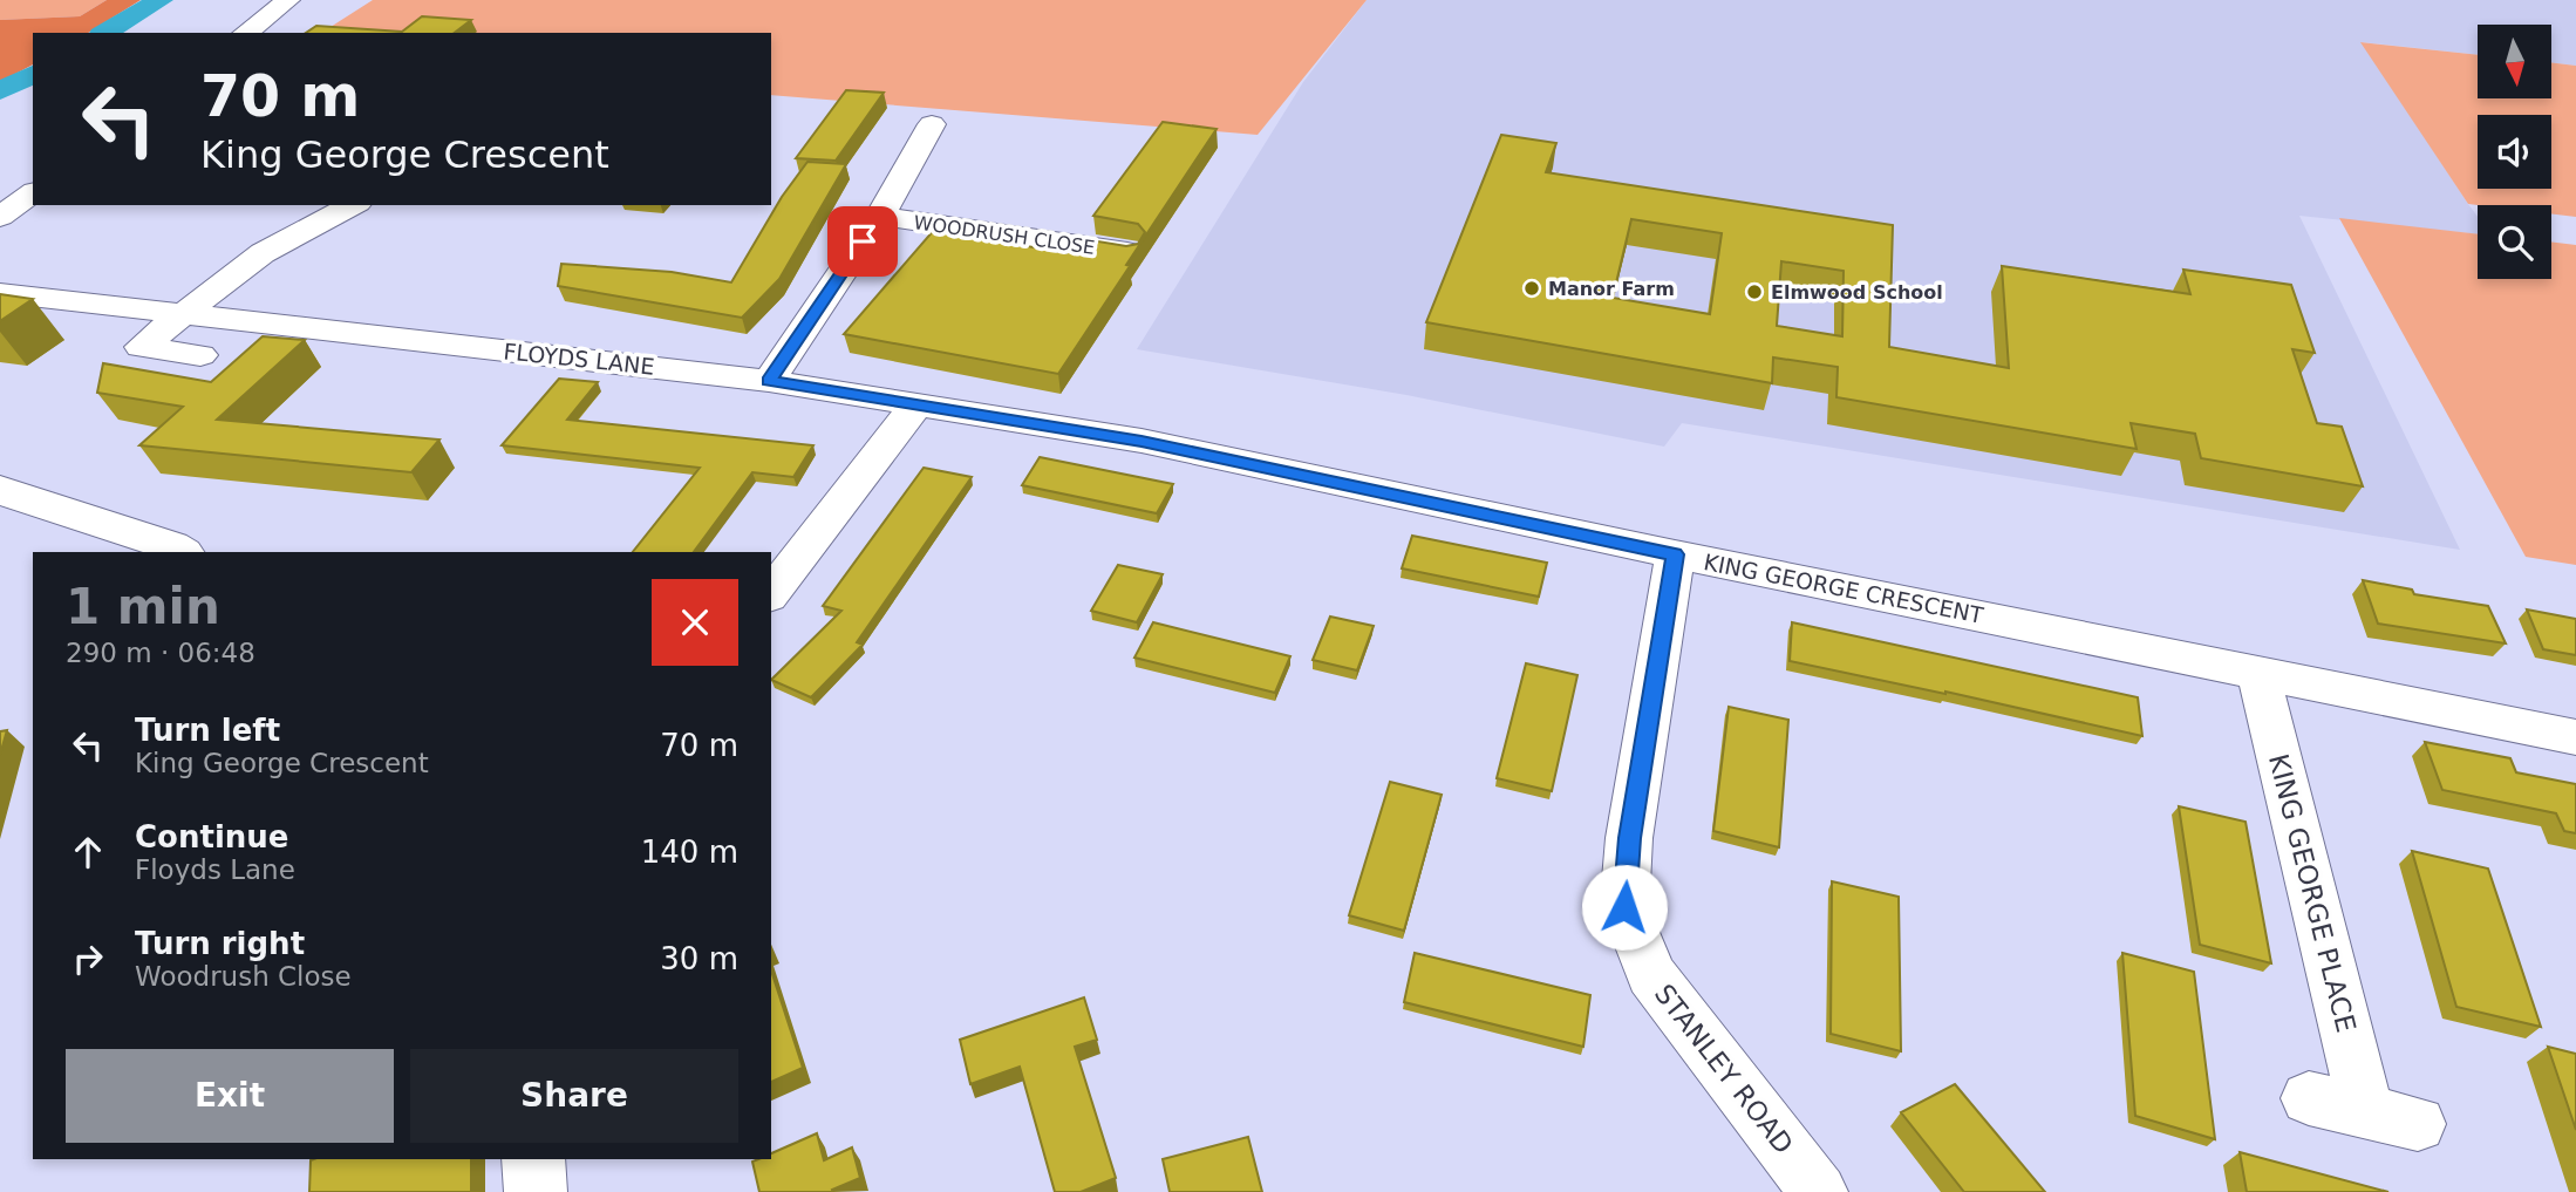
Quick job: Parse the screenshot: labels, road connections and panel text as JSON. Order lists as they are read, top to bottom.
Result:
{
  "streets": {
    "street": [
      "WOODRUSH CLOSE",
      "FLOYDS LANE",
      "KING GEORGE CRESCENT",
      "KING GEORGE PLACE",
      "STANLEY ROAD"
    ]
  },
  "crossings": [
    ["WOODRUSH CLOSE", "FLOYDS LANE"],
    ["FLOYDS LANE", "KING GEORGE CRESCENT"],
    ["KING GEORGE CRESCENT", "KING GEORGE PLACE"],
    ["KING GEORGE CRESCENT", "STANLEY ROAD"]
  ],
  "places": ["Manor Farm", "Elmwood School"],
  "north": "bottom",
  "page": {
    "turn": ["70 m", "King George Crescent"],
    "heading": ["1 min", "290 m · 06:48"],
    "list": [
      {
        "name": "Turn left",
        "note": "King George Crescent",
        "value": "70 m"
      },
      {
        "name": "Continue",
        "note": "Floyds Lane",
        "value": "140 m"
      },
      {
        "name": "Turn right",
        "note": "Woodrush Close",
        "value": "30 m"
      }
    ],
    "buttons": ["Exit", "Share"]
  }
}
